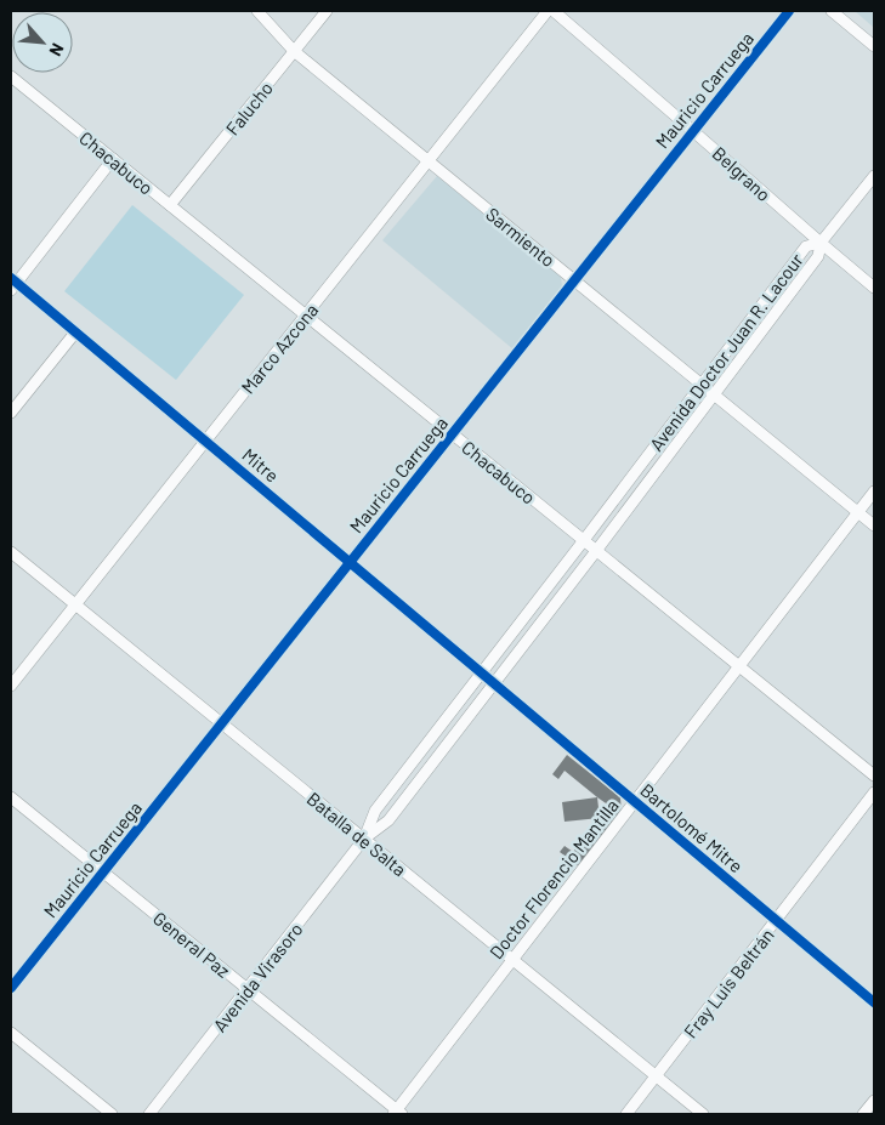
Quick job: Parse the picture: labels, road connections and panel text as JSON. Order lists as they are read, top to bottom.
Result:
{
  "streets": {
    "street": [
      "Mauricio Carruega",
      "Falucho",
      "Chacabuco",
      "Belgrano",
      "Sarmiento",
      "Marco Azcona",
      "Avenida Doctor Juan R. Lacour",
      "Mitre",
      "Bartolomé Mitre",
      "Batalla de Salta",
      "Doctor Florencio Mantilla",
      "General Paz",
      "Avenida Virasoro",
      "Fray Luis Beltrán"
    ]
  },
  "crossings": [
    ["Mauricio Carruega", "Chacabuco"],
    ["Mauricio Carruega", "Belgrano"],
    ["Mauricio Carruega", "Sarmiento"],
    ["Mauricio Carruega", "Mitre"],
    ["Mauricio Carruega", "Batalla de Salta"],
    ["Mauricio Carruega", "General Paz"],
    ["Falucho", "Chacabuco"],
    ["Falucho", "Sarmiento"],
    ["Chacabuco", "Marco Azcona"],
    ["Chacabuco", "Avenida Doctor Juan R. Lacour"],
    ["Chacabuco", "Doctor Florencio Mantilla"],
    ["Belgrano", "Avenida Doctor Juan R. Lacour"],
    ["Sarmiento", "Marco Azcona"],
    ["Sarmiento", "Avenida Doctor Juan R. Lacour"],
    ["Sarmiento", "Doctor Florencio Mantilla"],
    ["Marco Azcona", "Mitre"],
    ["Marco Azcona", "Batalla de Salta"],
    ["Avenida Doctor Juan R. Lacour", "Mitre"],
    ["Avenida Doctor Juan R. Lacour", "Bartolomé Mitre"],
    ["Avenida Doctor Juan R. Lacour", "Batalla de Salta"],
    ["Avenida Doctor Juan R. Lacour", "Avenida Virasoro"],
    ["Mitre", "Bartolomé Mitre"],
    ["Bartolomé Mitre", "Doctor Florencio Mantilla"],
    ["Bartolomé Mitre", "Fray Luis Beltrán"],
    ["Batalla de Salta", "Doctor Florencio Mantilla"],
    ["Batalla de Salta", "Avenida Virasoro"],
    ["Batalla de Salta", "Fray Luis Beltrán"],
    ["Doctor Florencio Mantilla", "General Paz"],
    ["General Paz", "Avenida Virasoro"]
  ],
  "north": "bottom right"
}
